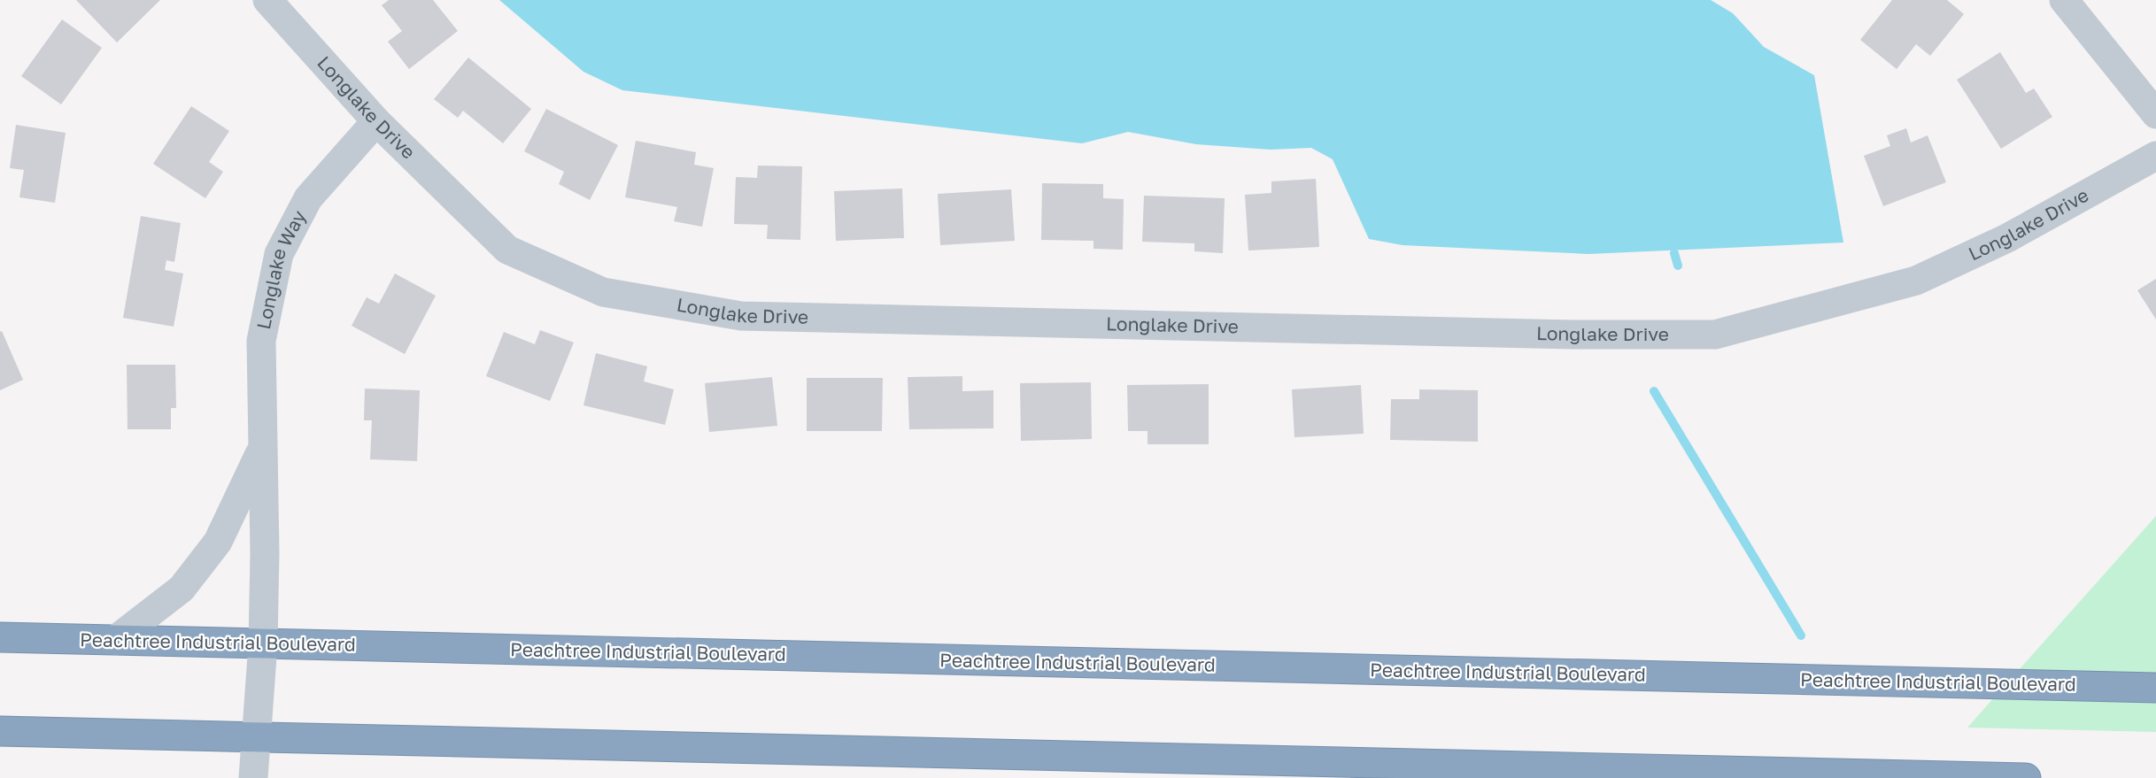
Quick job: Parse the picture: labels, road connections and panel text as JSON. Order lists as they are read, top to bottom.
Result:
{
  "streets": {
    "highway": ["Peachtree Industrial Boulevard"],
    "street": ["Longlake Drive", "Longlake Way"]
  },
  "crossings": [
    ["Longlake Drive", "Longlake Way"],
    ["Longlake Way", "Peachtree Industrial Boulevard"]
  ]
}
